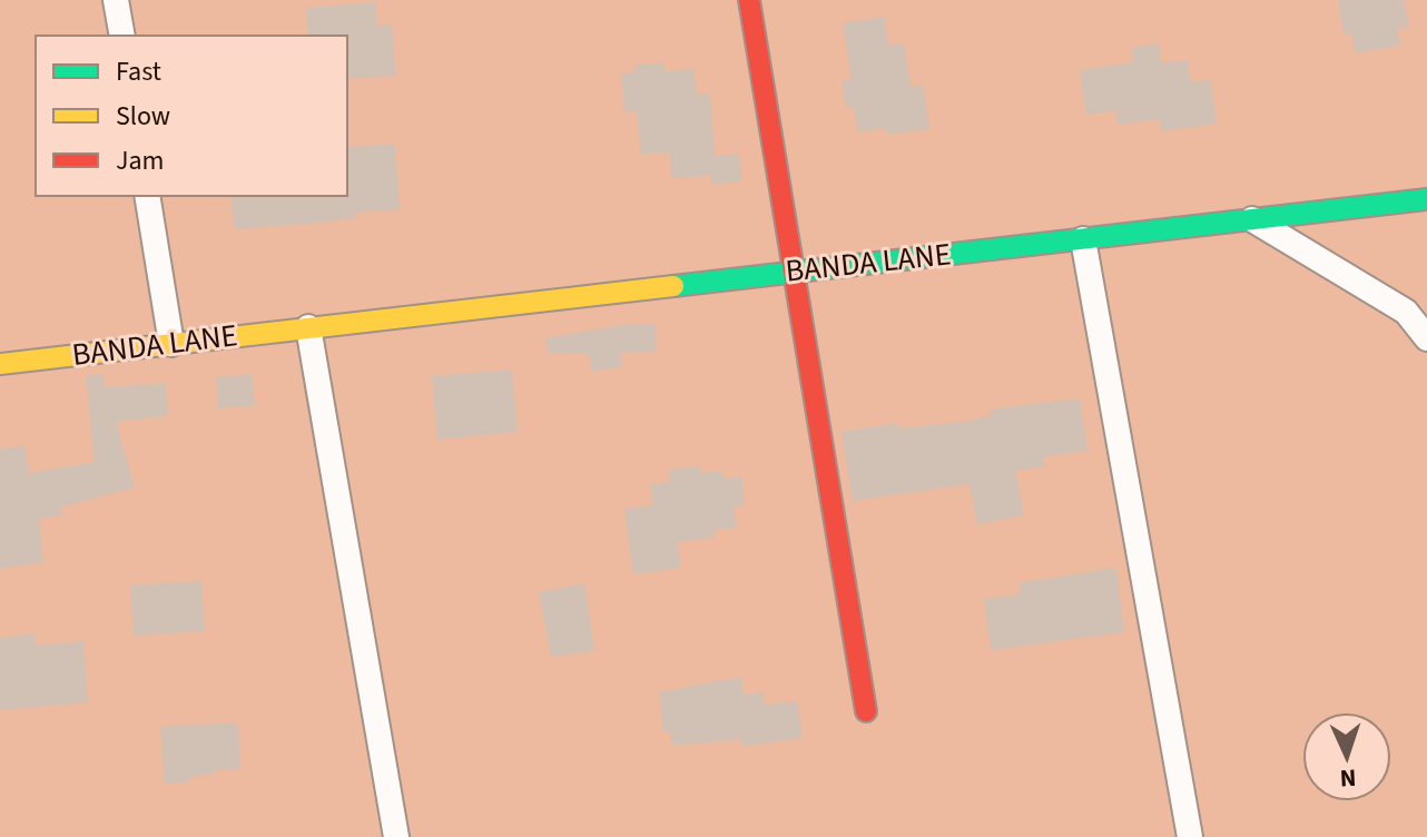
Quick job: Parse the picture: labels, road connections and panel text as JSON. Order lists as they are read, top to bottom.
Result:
{
  "streets": {
    "street": ["BANDA LANE"]
  },
  "legend": ["Fast", "Slow", "Jam"],
  "north": "bottom"
}
